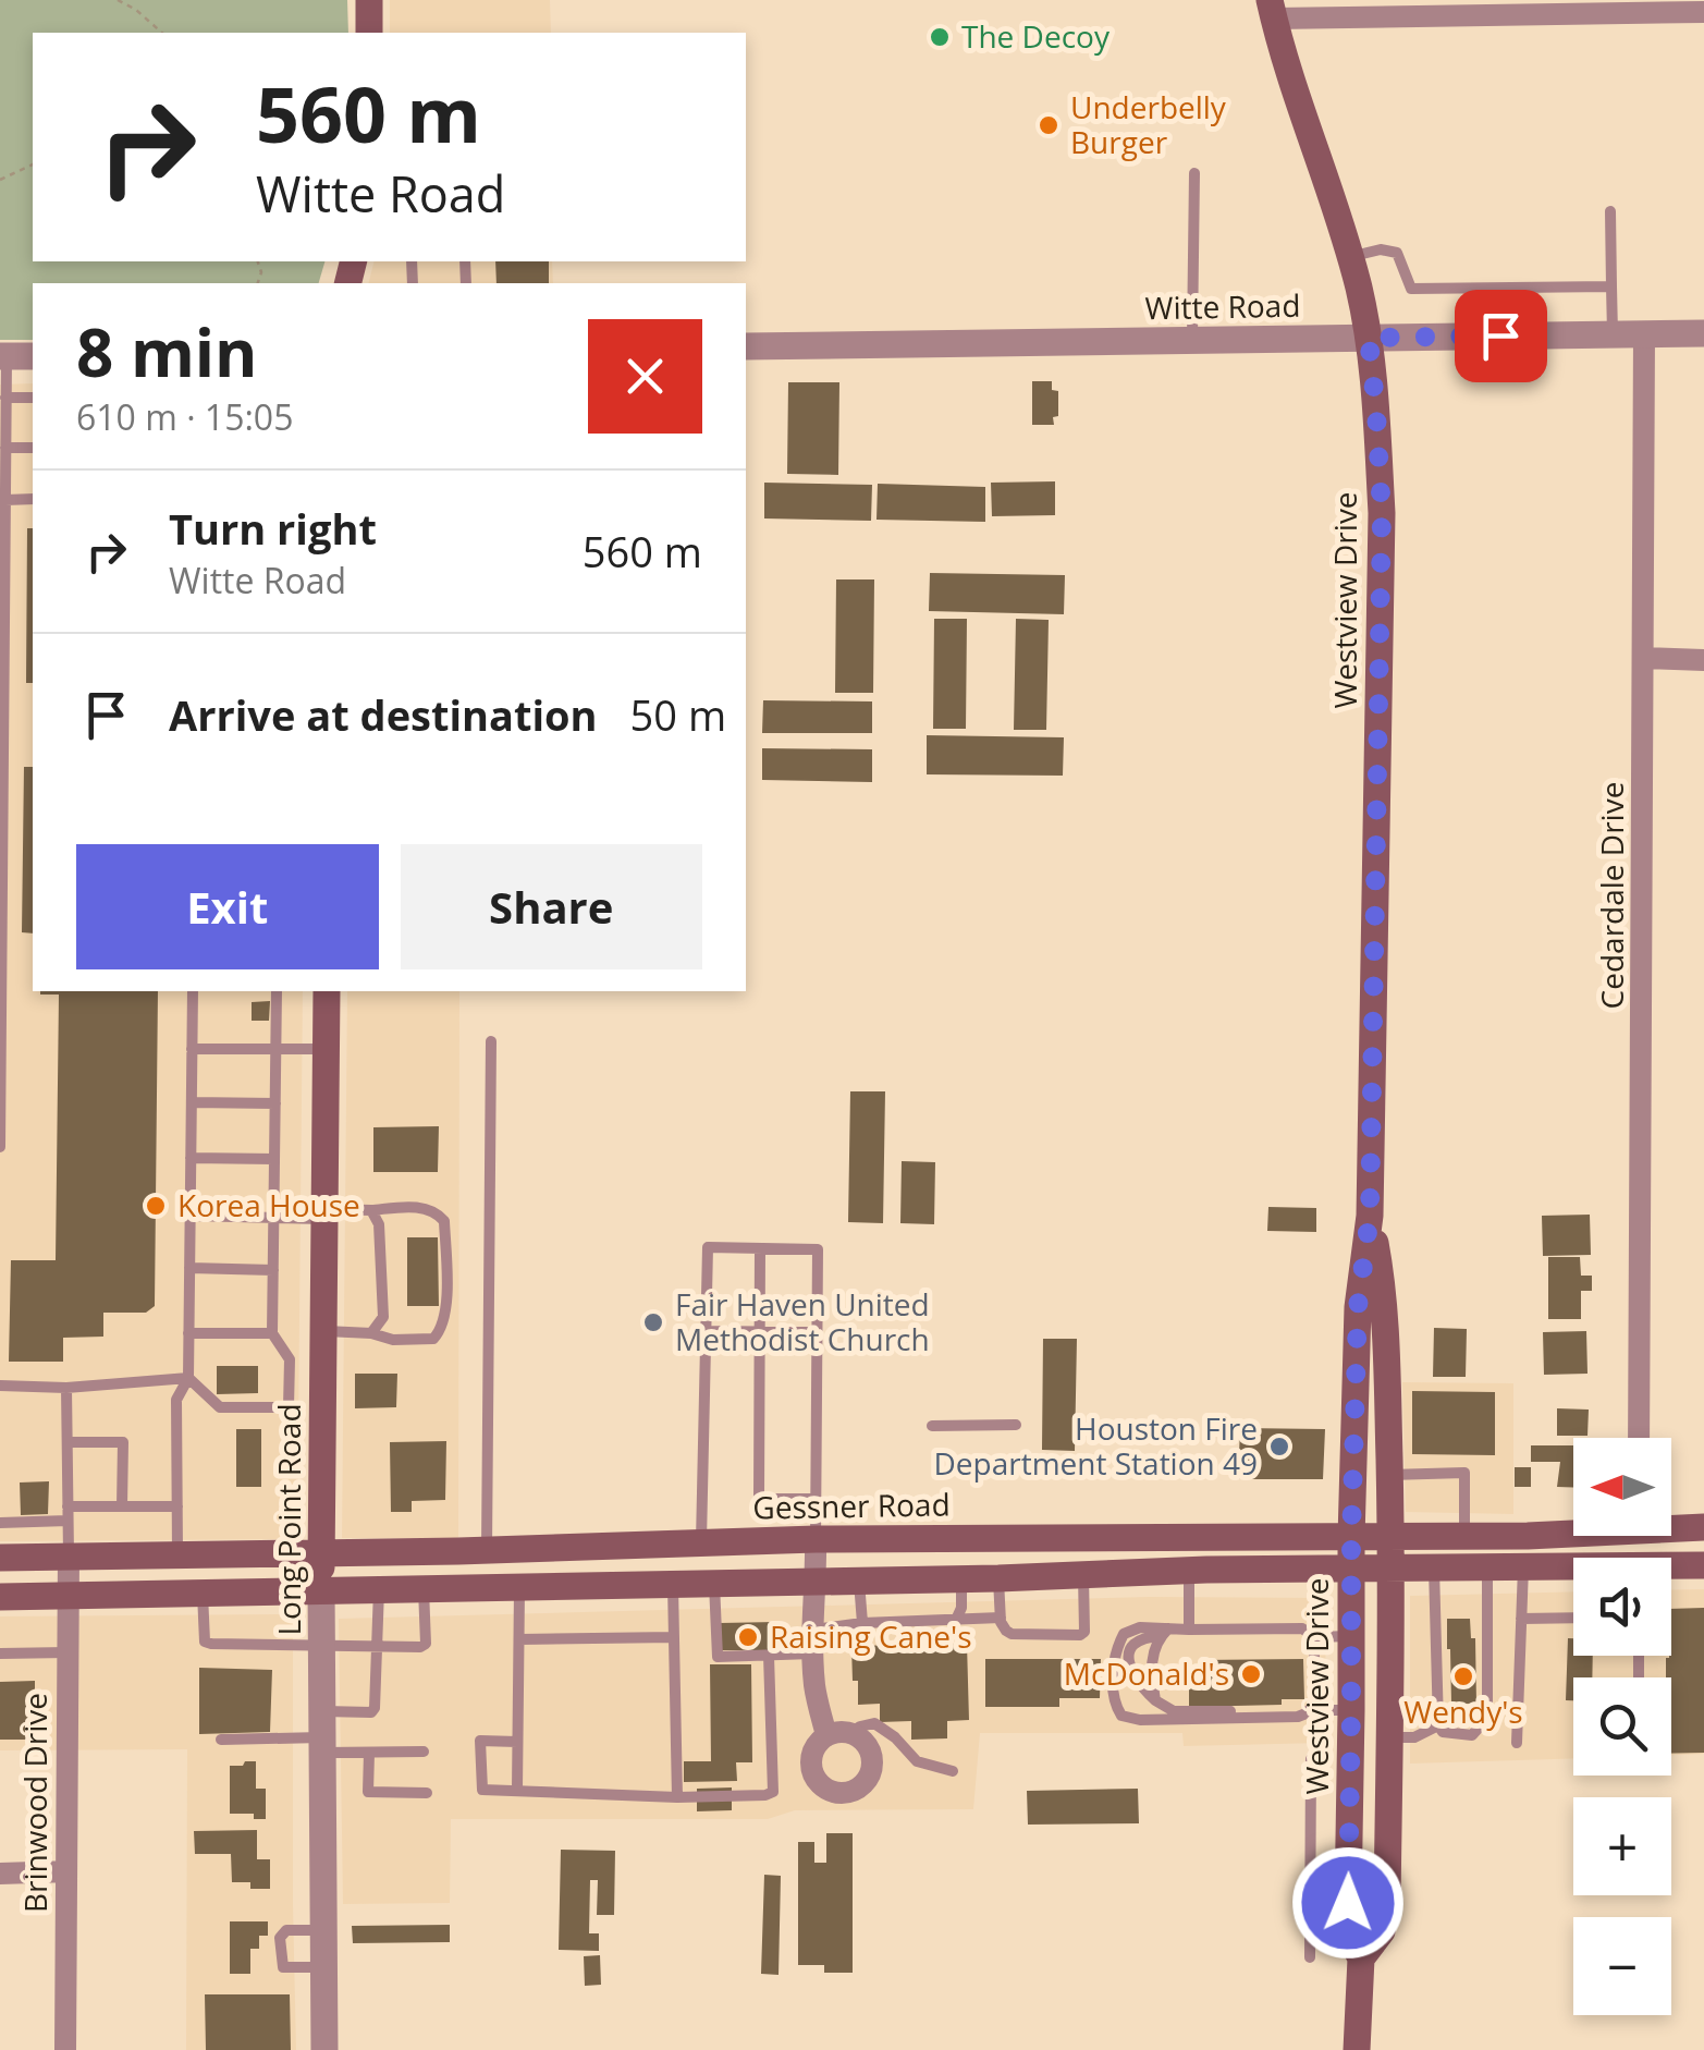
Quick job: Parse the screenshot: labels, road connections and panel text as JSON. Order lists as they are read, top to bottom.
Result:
{
  "streets": {
    "main road": ["Westview Drive", "Gessner Road", "Long Point Road"],
    "street": ["Witte Road", "Cedardale Drive", "Brinwood Drive"]
  },
  "crossings": [
    ["Witte Road", "Westview Drive"],
    ["Witte Road", "Cedardale Drive"],
    ["Westview Drive", "Gessner Road"],
    ["Gessner Road", "Long Point Road"],
    ["Gessner Road", "Brinwood Drive"]
  ],
  "places": [
    "The Decoy",
    "Underbelly Burger",
    "Korea House",
    "Fair Haven United Methodist Church",
    "Houston Fire Department Station 49",
    "Raising Cane's",
    "McDonald's",
    "Wendy's"
  ],
  "north": "left",
  "page": {
    "turn": ["560 m", "Witte Road"],
    "heading": ["8 min", "610 m · 15:05"],
    "list": [
      {
        "name": "Turn right",
        "note": "Witte Road",
        "value": "560 m"
      },
      {
        "name": "Arrive at destination",
        "value": "50 m"
      }
    ],
    "buttons": ["Exit", "Share"],
    "map_buttons": ["+", "−"]
  }
}
